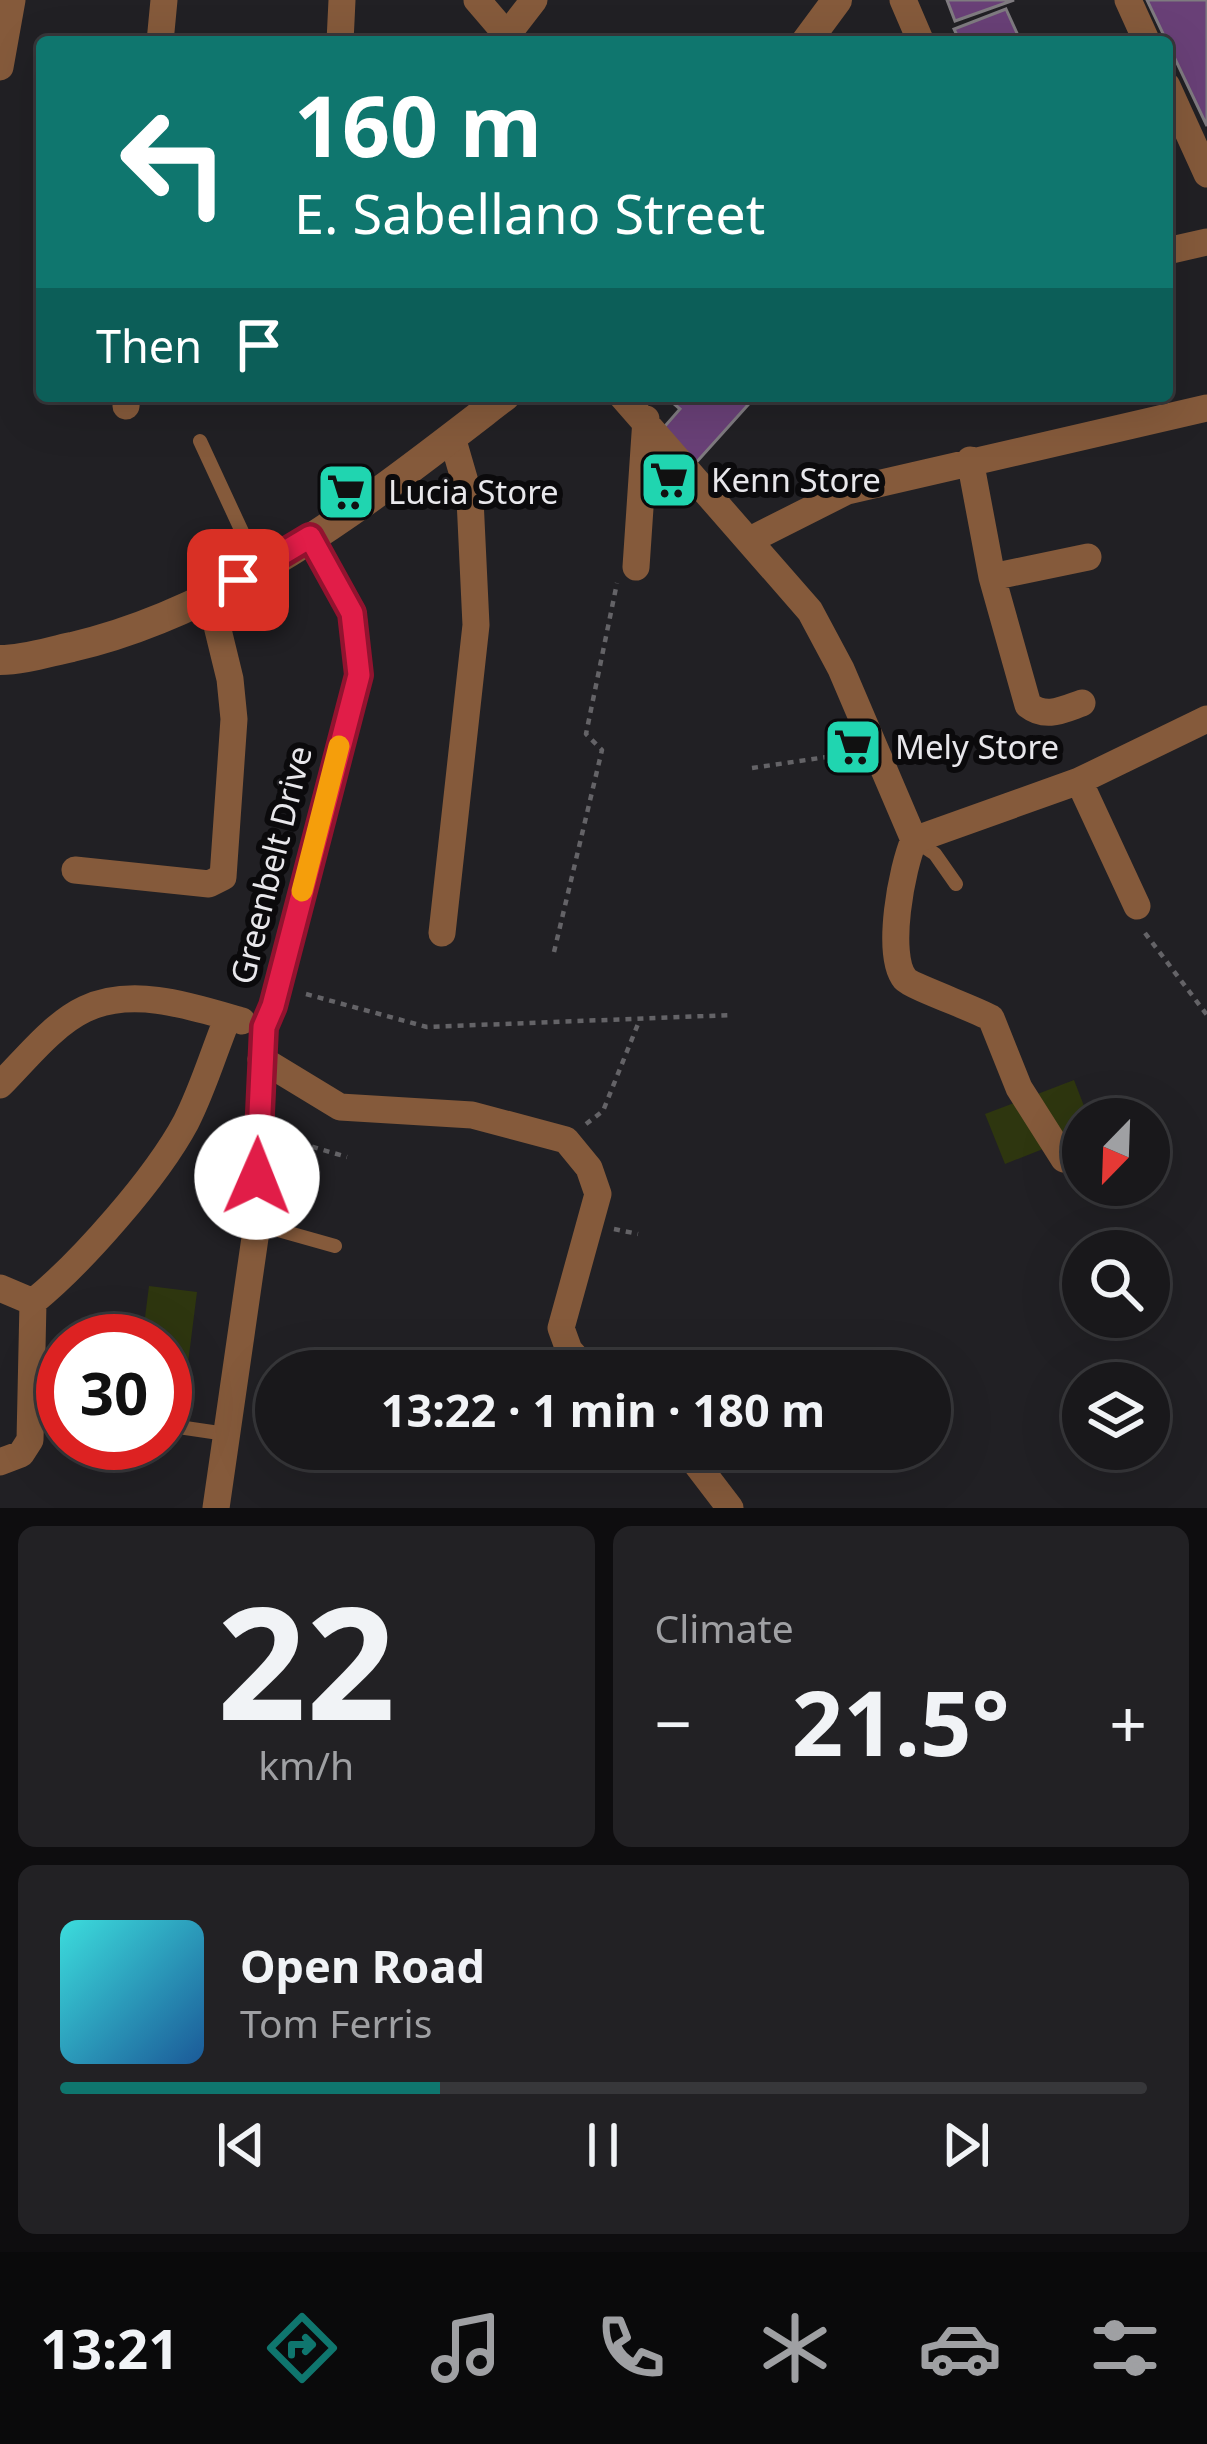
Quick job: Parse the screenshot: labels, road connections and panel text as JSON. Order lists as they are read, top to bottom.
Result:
{
  "streets": {
    "street": ["Greenbelt Drive"]
  },
  "places": {
    "supermarket": ["Kenn Store", "Lucia Store", "Mely Store"]
  },
  "north": "bottom left",
  "page": {
    "turn": ["160 m", "E. Sabellano Street"],
    "then": "Then",
    "limit": "30",
    "trip": "13:22 · 1 min · 180 m",
    "tile": [
      ["22", "km/h"],
      "Climate"
    ],
    "heat": ["−", "21.5°", "+"],
    "song": ["Open Road", "Tom Ferris"],
    "tabs": "13:21"
  }
}
